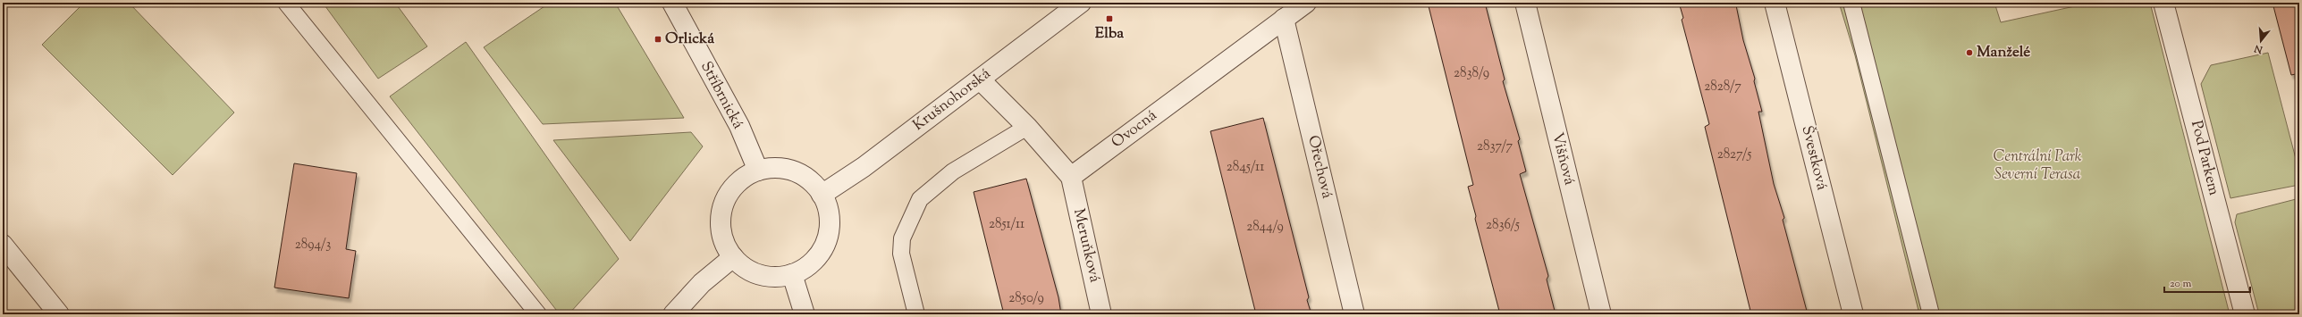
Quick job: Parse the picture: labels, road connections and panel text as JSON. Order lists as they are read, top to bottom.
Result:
{
  "streets": {
    "street": [
      "Stříbrnická",
      "Krušnohorská",
      "Ovocná",
      "Švestková",
      "Pod Parkem",
      "Višňová",
      "Ořechová",
      "Meruňková"
    ]
  },
  "crossings": [
    ["Stříbrnická", "Krušnohorská"],
    ["Ovocná", "Ořechová"],
    ["Ovocná", "Meruňková"]
  ],
  "parks": ["Centrální Park Severní Terasa"],
  "places": {
    "transit": ["Elba", "Orlická"],
    "other": ["Manželé"]
  },
  "house_numbers": [
    "2838/9",
    "2828/7",
    "2837/7",
    "2827/5",
    "2845/11",
    "2851/11",
    "2836/5",
    "2844/9",
    "2894/3",
    "2850/9"
  ],
  "scale_bar": "20 m",
  "north": "bottom"
}
